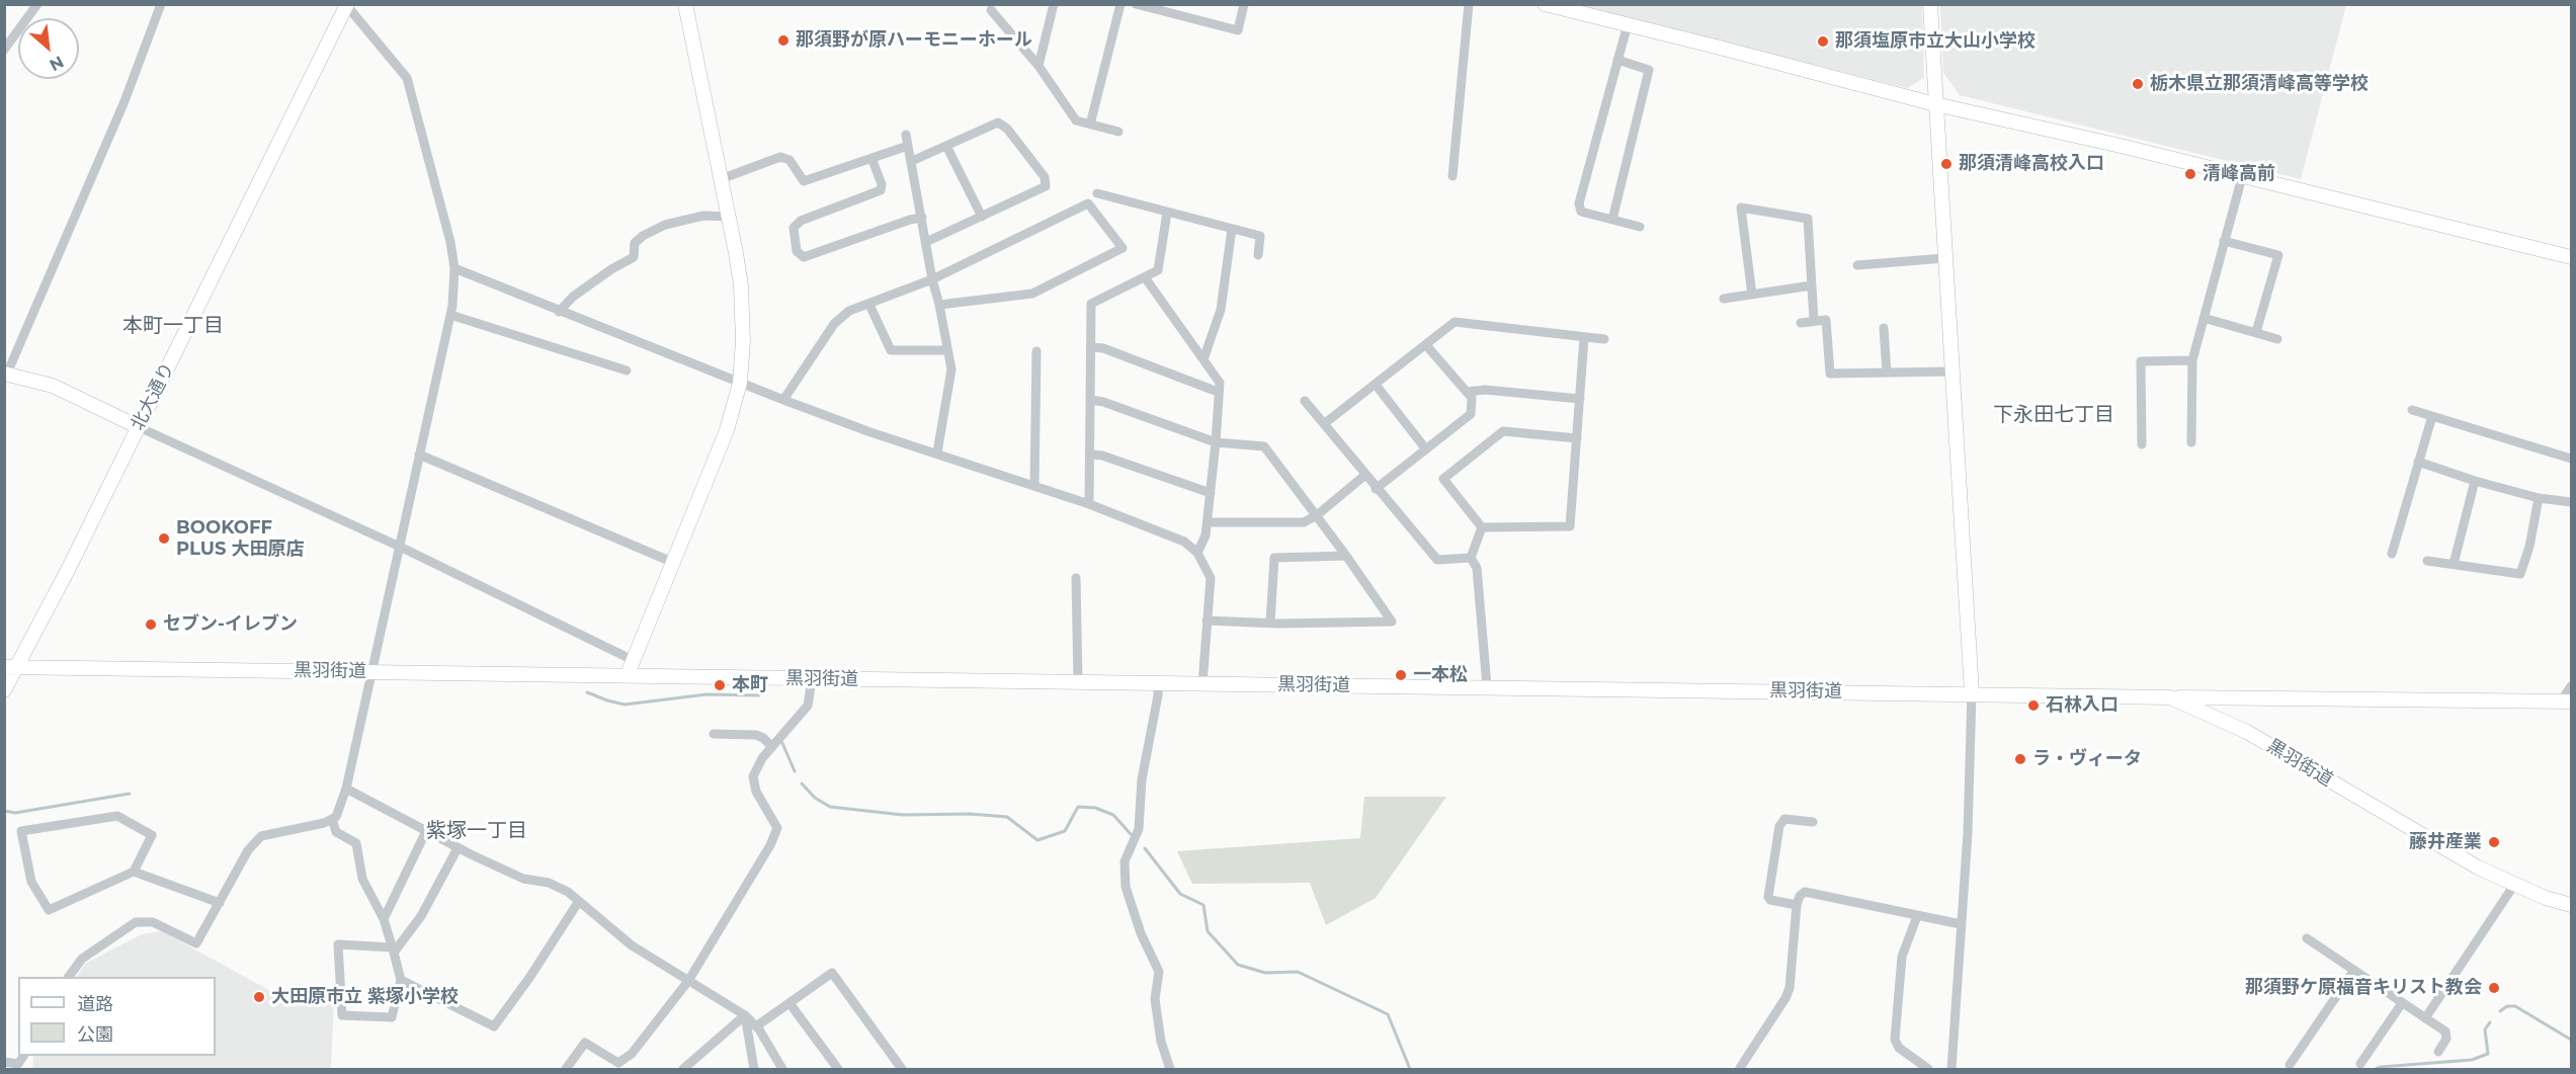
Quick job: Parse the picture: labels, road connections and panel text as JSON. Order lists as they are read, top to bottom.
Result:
{
  "streets": {
    "street": ["北大通り", "黒羽街道"]
  },
  "crossings": [
    ["北大通り", "黒羽街道"]
  ],
  "districts": ["本町一丁目", "下永田七丁目", "紫塚一丁目"],
  "places": [
    "那須野が原ハーモニーホール",
    "那須塩原市立大山小学校",
    "栃木県立那須清峰高等学校",
    "那須清峰高校入口",
    "清峰高前",
    "BOOKOFF PLUS 大田原店",
    "セブン-イレブン",
    "一本松",
    "本町",
    "石林入口",
    "ラ・ヴィータ",
    "藤井産業",
    "那須野ケ原福音キリスト教会",
    "大田原市立 紫塚小学校"
  ],
  "legend": ["道路", "公園"],
  "north": "bottom right"
}
